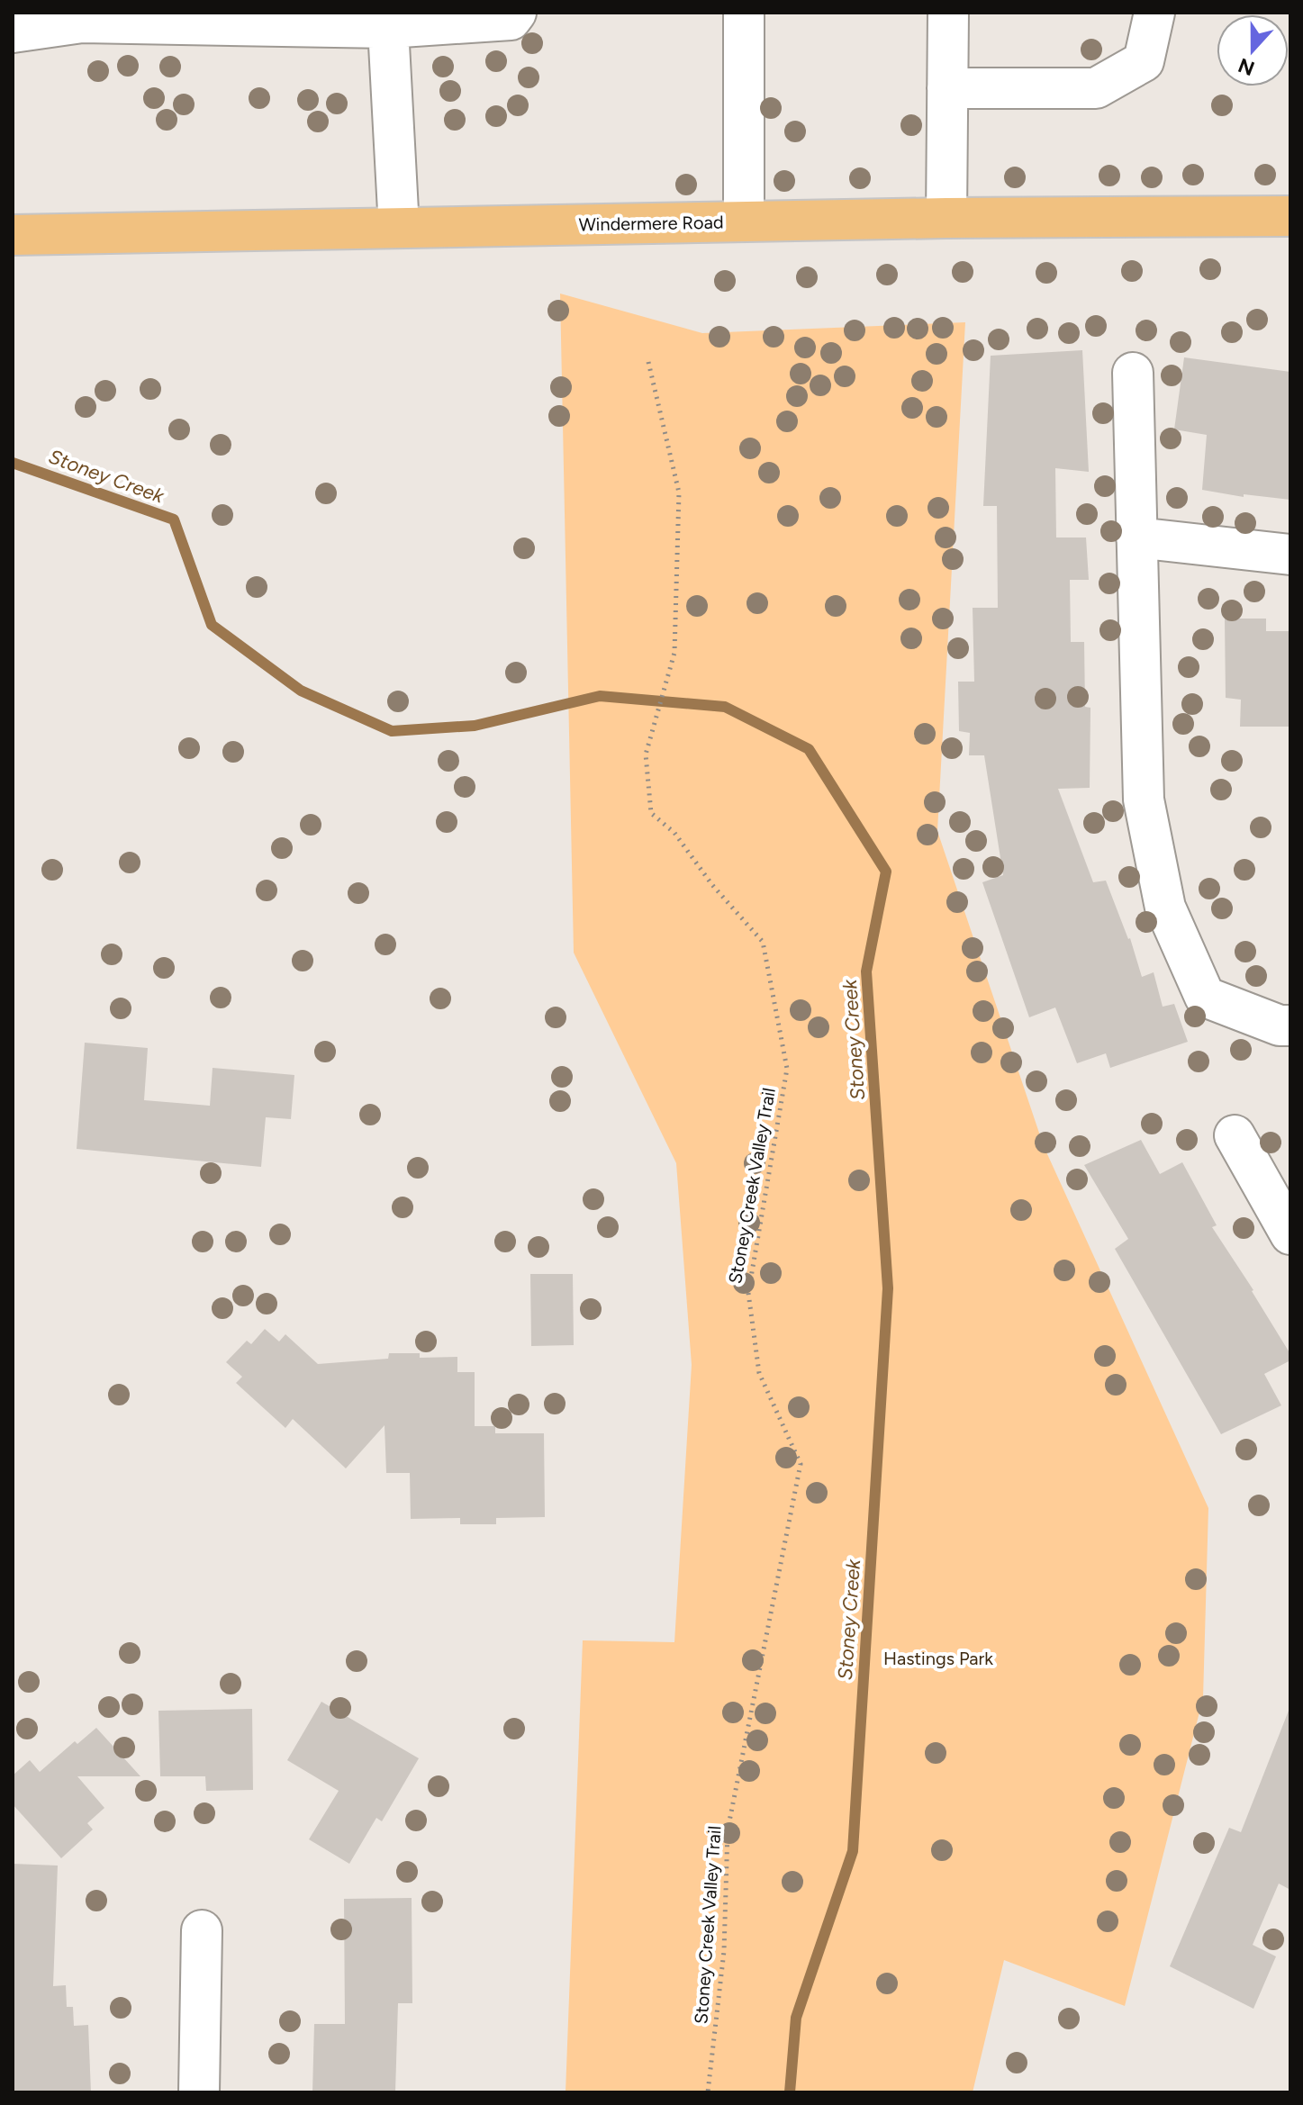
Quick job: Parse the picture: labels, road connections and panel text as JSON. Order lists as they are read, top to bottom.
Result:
{
  "streets": {
    "main road": ["Windermere Road"],
    "path": ["Stoney Creek Valley Trail"]
  },
  "water": ["Stoney Creek"],
  "parks": ["Hastings Park"],
  "north": "bottom"
}
